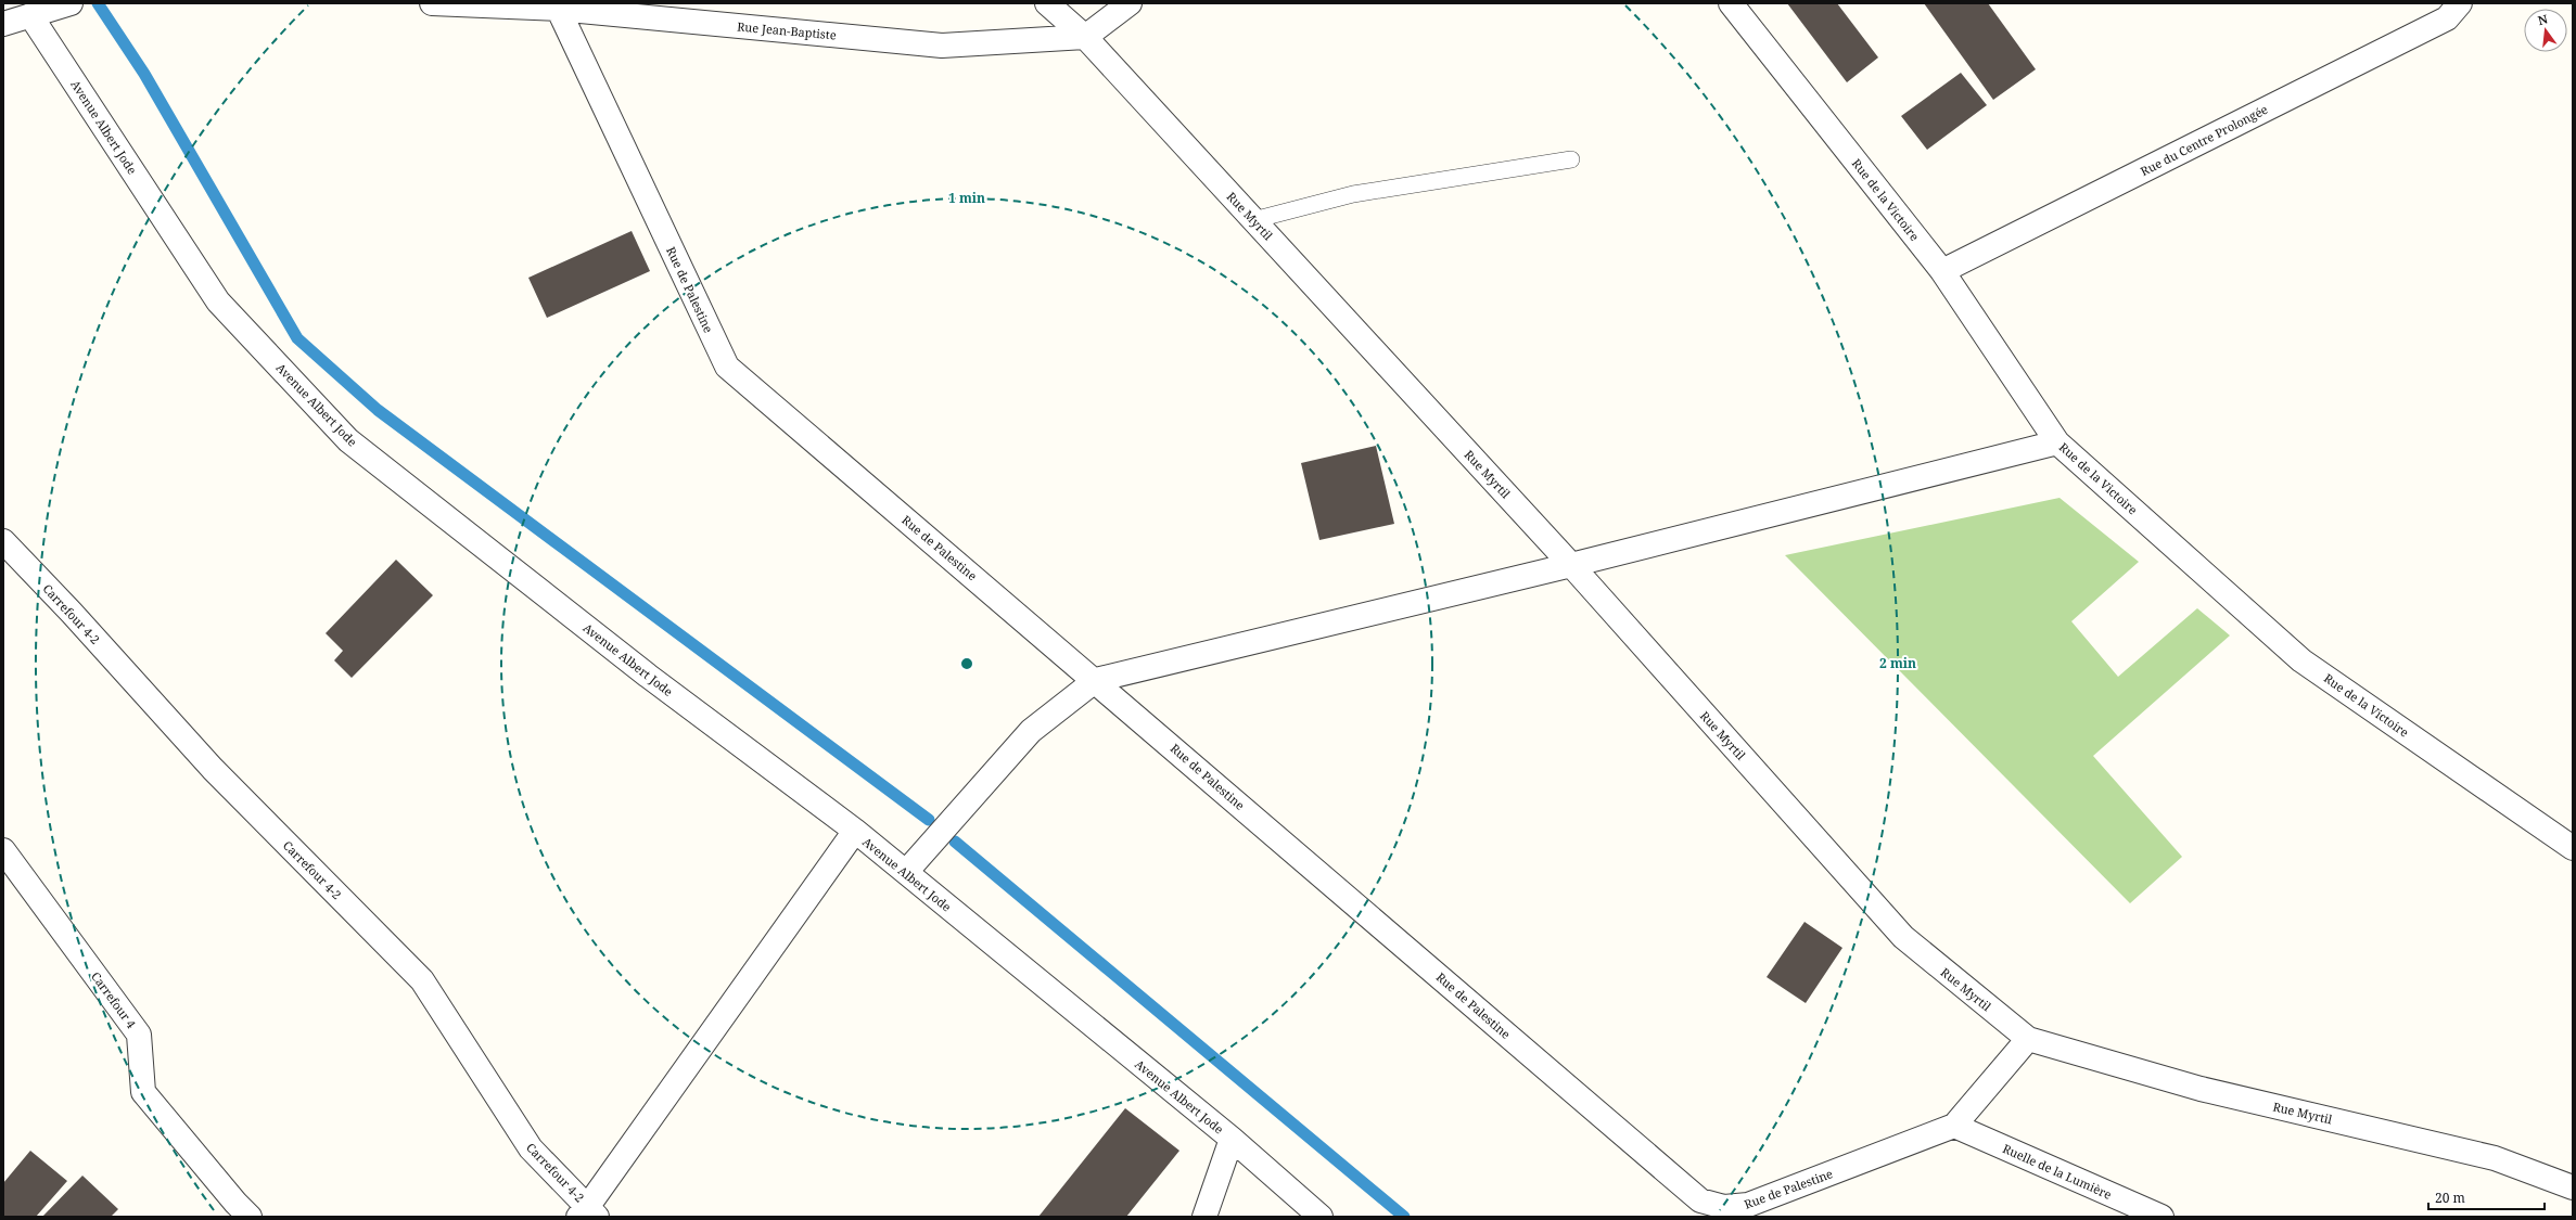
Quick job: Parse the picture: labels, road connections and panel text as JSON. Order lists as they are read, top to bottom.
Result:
{
  "streets": {
    "street": [
      "Rue Jean-Baptiste",
      "Avenue Albert Jode",
      "Rue du Centre Prolongée",
      "Rue de la Victoire",
      "Rue Myrtil",
      "Rue de Palestine",
      "Carrefour 4-2",
      "Carrefour 4",
      "Ruelle de la Lumière"
    ]
  },
  "crossings": [
    ["Rue Jean-Baptiste", "Rue Myrtil"],
    ["Rue Jean-Baptiste", "Rue de Palestine"],
    ["Rue du Centre Prolongée", "Rue de la Victoire"],
    ["Rue Myrtil", "Rue de Palestine"],
    ["Rue de Palestine", "Ruelle de la Lumière"]
  ],
  "scale_bar": "20 m",
  "north": "top",
  "rings": ["1 min", "2 min"]
}
